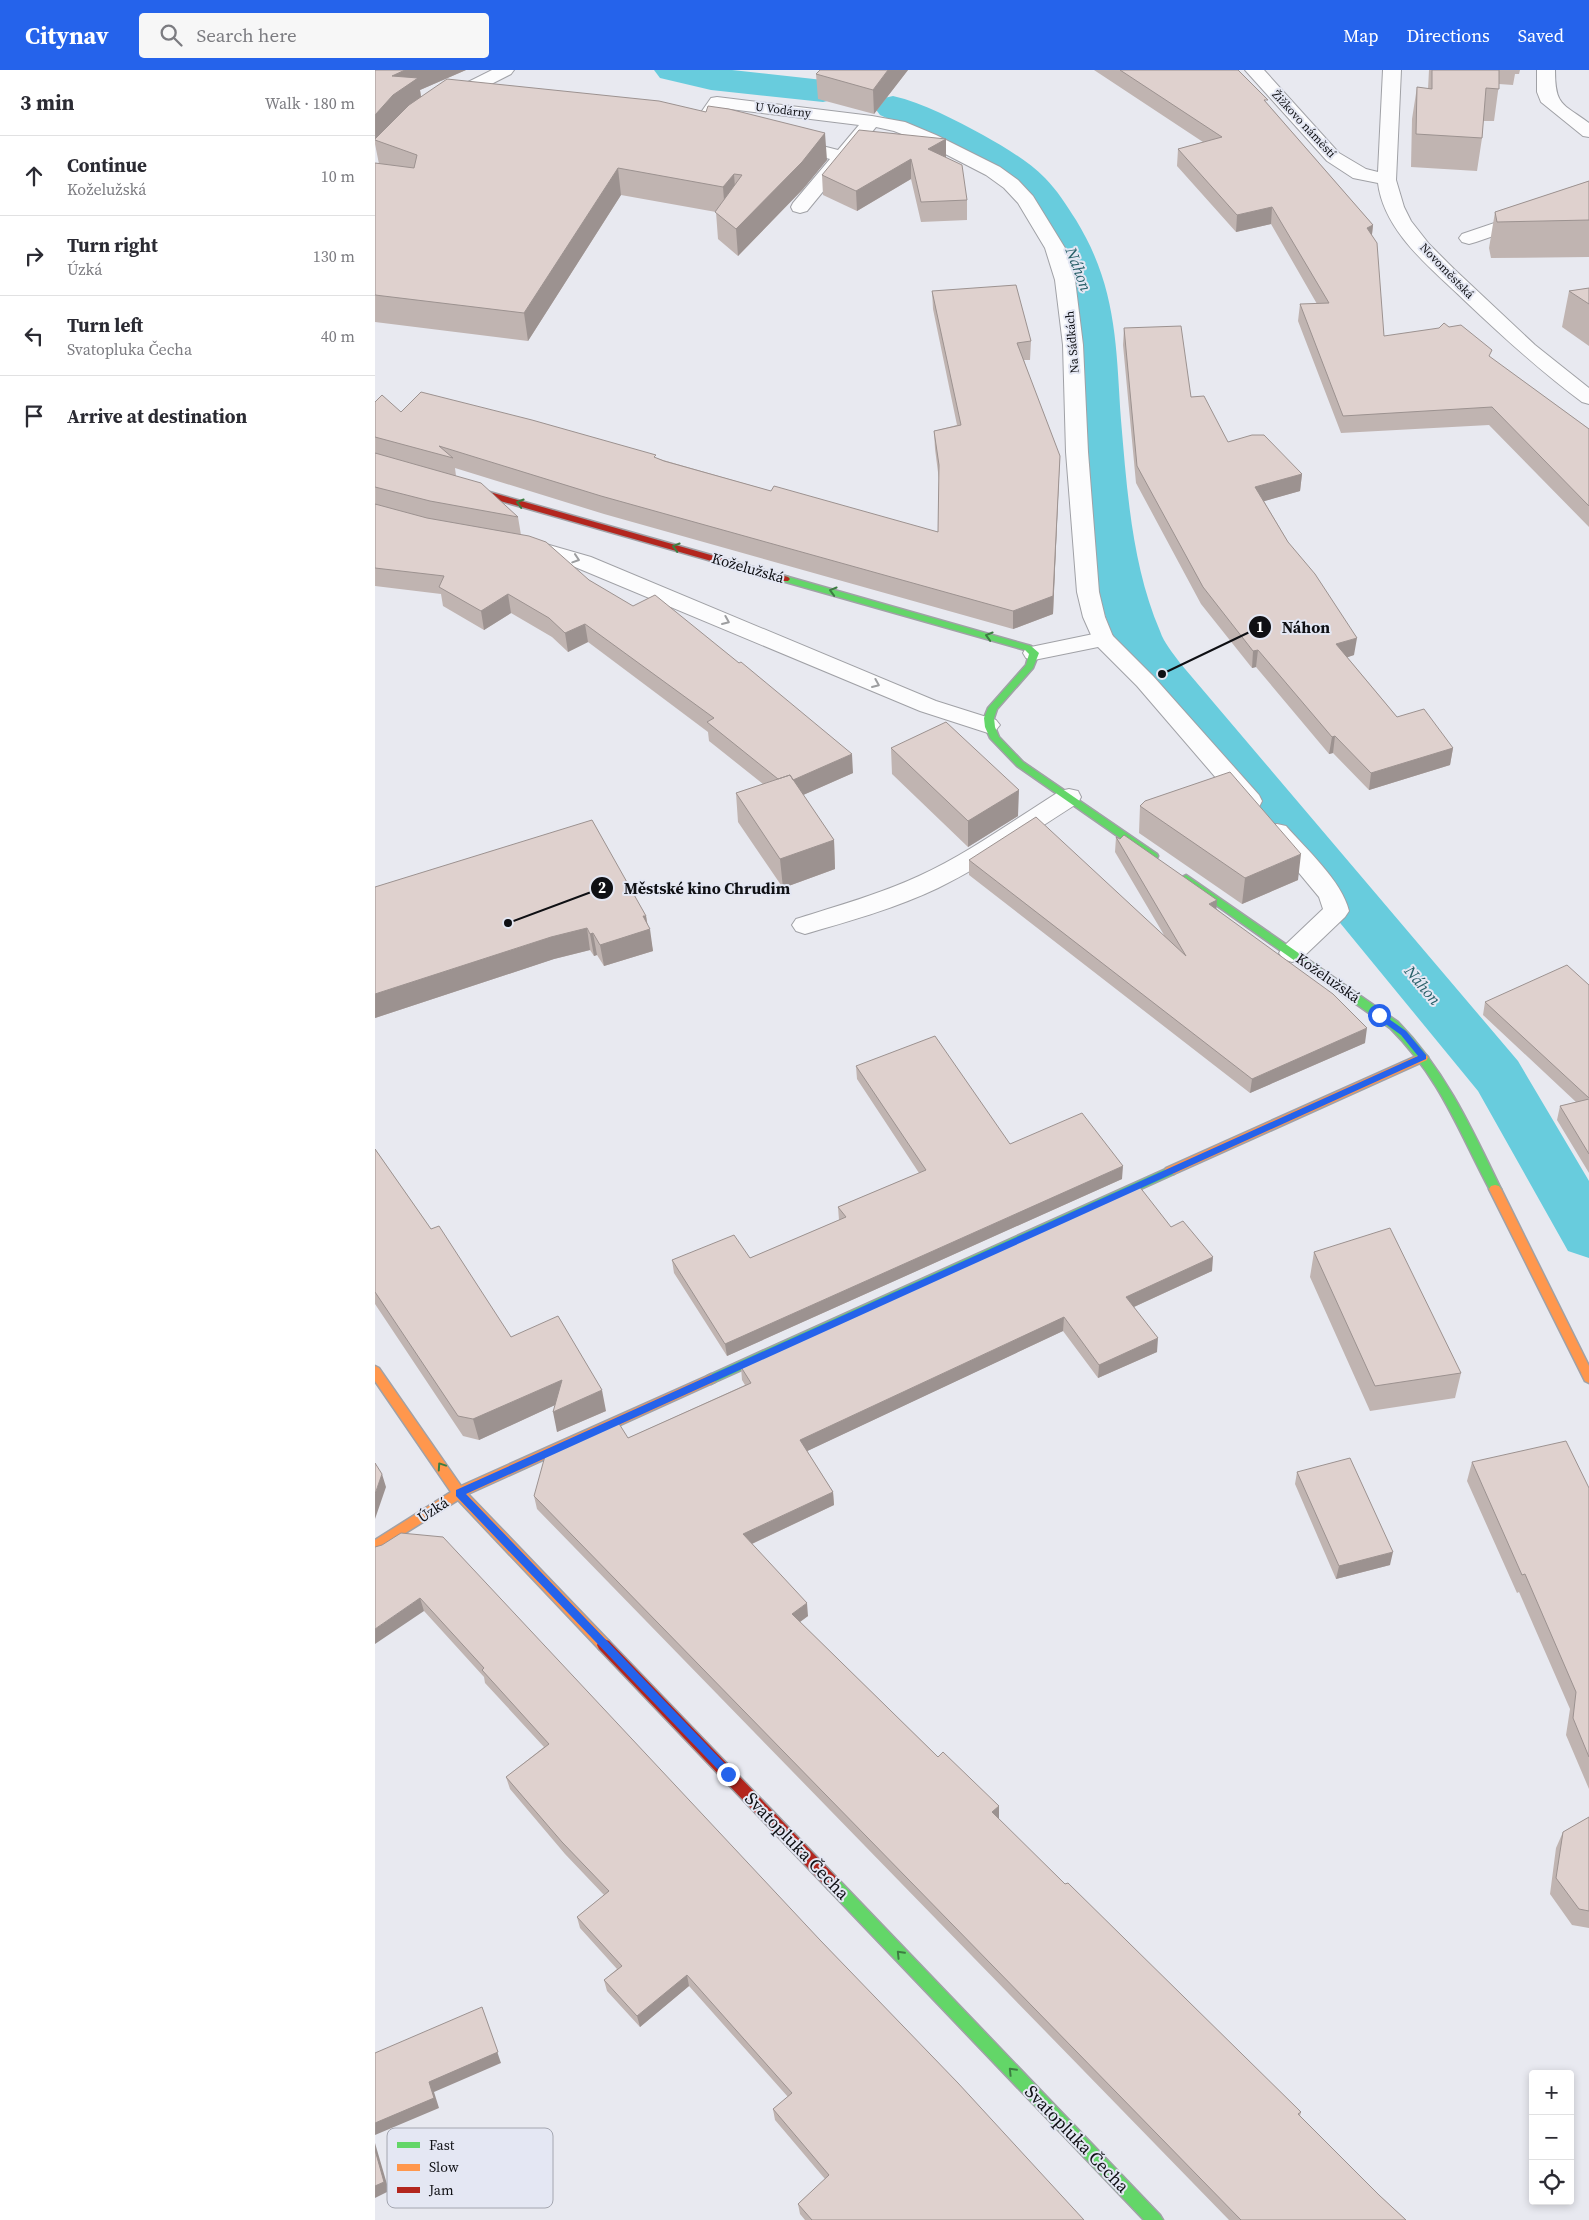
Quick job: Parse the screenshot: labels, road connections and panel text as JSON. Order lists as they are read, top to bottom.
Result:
{
  "streets": {
    "street": [
      "U Vodárny",
      "Žižkovo náměstí",
      "Novoměstská",
      "Na Sádkách",
      "Koželužská",
      "Úzká",
      "Svatopluka Čecha"
    ]
  },
  "crossings": [
    ["U Vodárny", "Na Sádkách"],
    ["Žižkovo náměstí", "Novoměstská"],
    ["Koželužská", "Úzká"],
    ["Úzká", "Svatopluka Čecha"]
  ],
  "one_way": ["Svatopluka Čecha"],
  "water": ["Náhon"],
  "places": ["Náhon", "Městské kino Chrudim"],
  "legend": ["Fast", "Slow", "Jam"],
  "page": {
    "header": "Citynav",
    "search": "Search here",
    "nav": ["Map", "Directions", "Saved"],
    "heading": ["3 min", "Walk · 180 m"],
    "list": [
      ["Continue", "Koželužská", "10 m"],
      ["Turn right", "Úzká", "130 m"],
      ["Turn left", "Svatopluka Čecha", "40 m"],
      "Arrive at destination"
    ],
    "map_buttons": ["+", "−"]
  }
}
